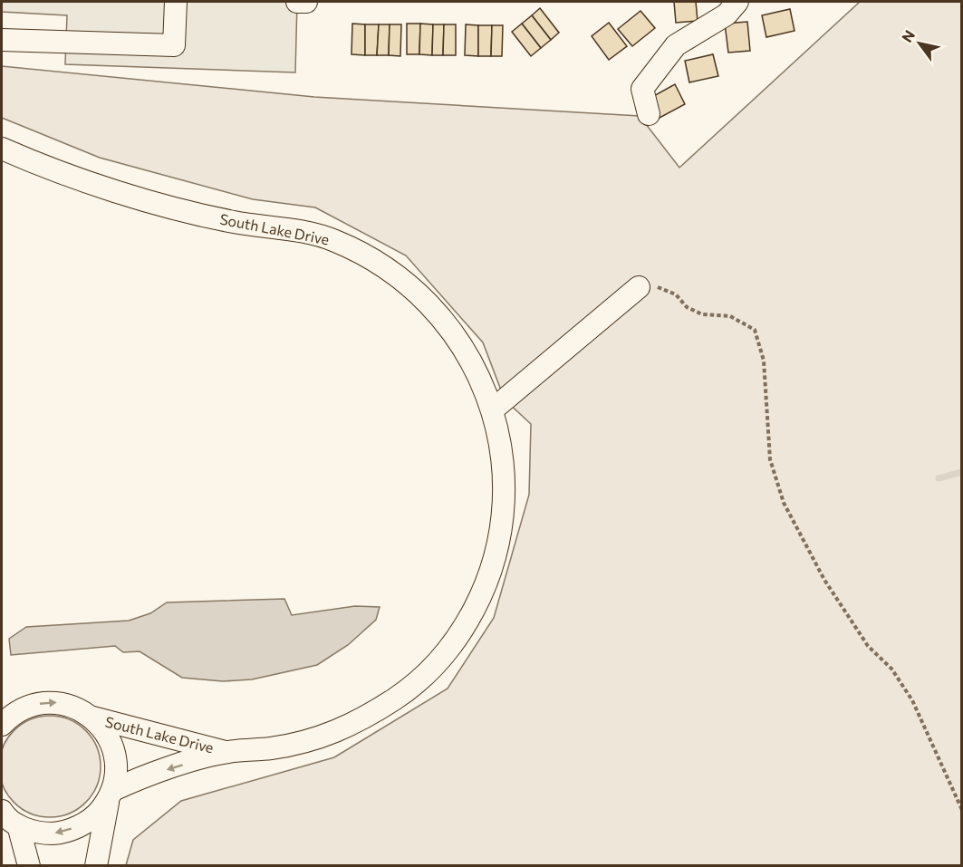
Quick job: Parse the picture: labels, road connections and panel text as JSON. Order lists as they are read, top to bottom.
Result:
{
  "streets": {
    "street": ["South Lake Drive"]
  },
  "north": "top left"
}
